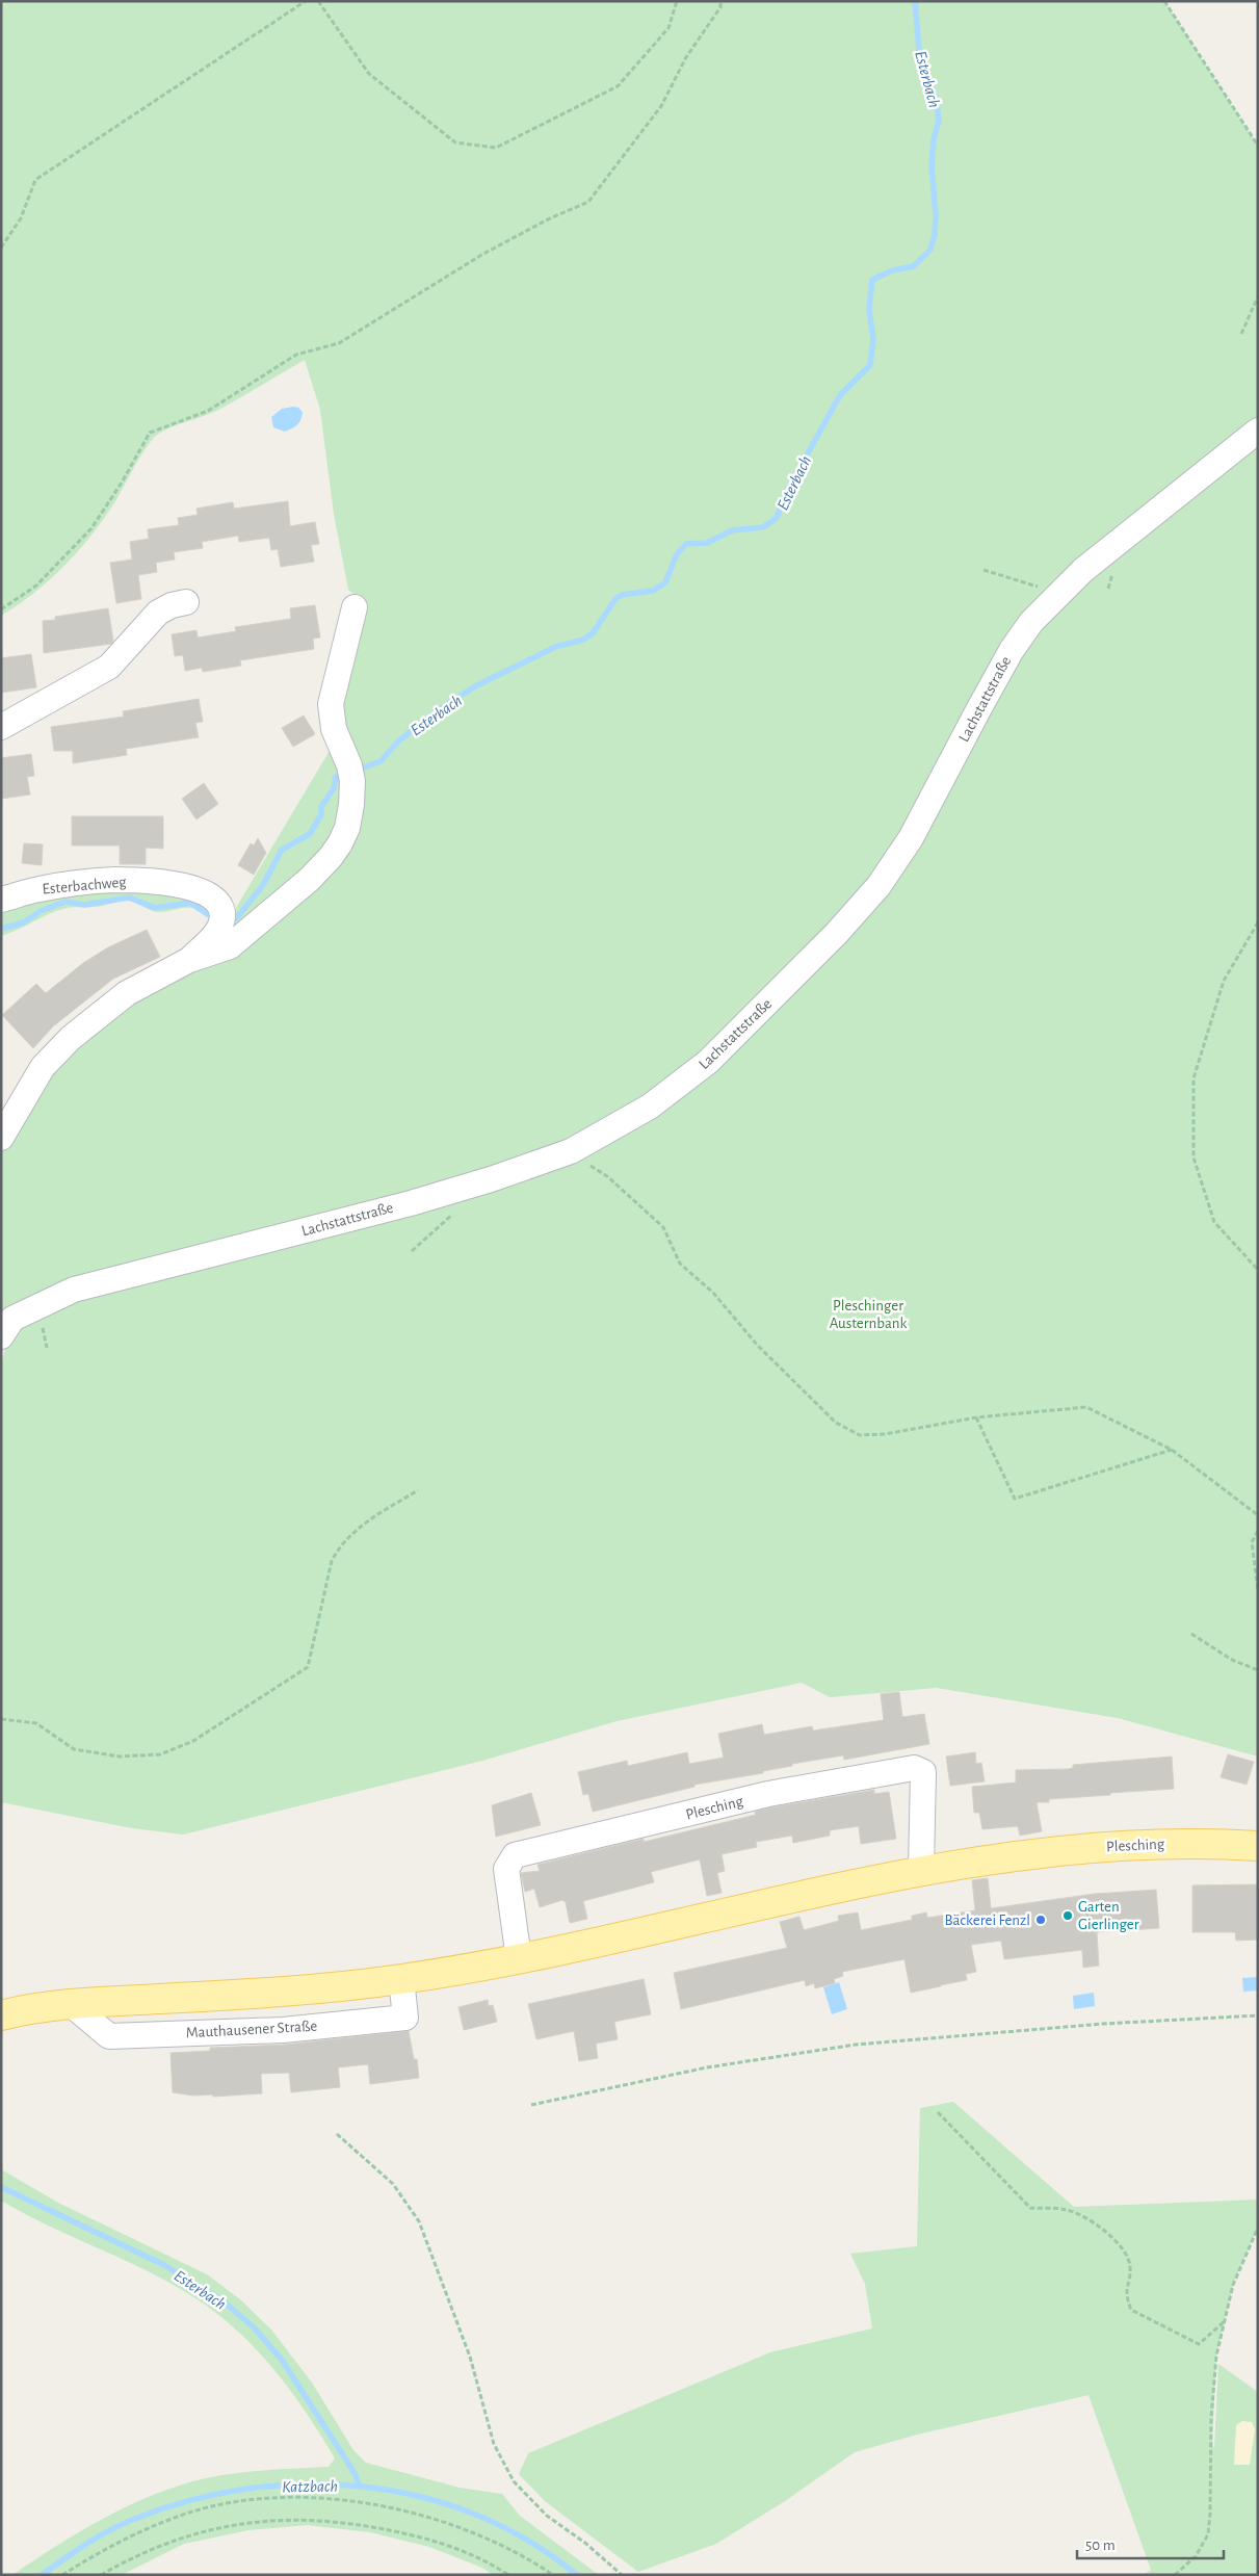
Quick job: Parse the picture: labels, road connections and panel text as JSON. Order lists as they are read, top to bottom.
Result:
{
  "streets": {
    "main road": ["Plesching"],
    "street": ["Lachstattstraße", "Esterbachweg", "Mauthausener Straße"]
  },
  "crossings": [
    ["Plesching", "Mauthausener Straße"]
  ],
  "water": ["Esterbach", "Katzbach"],
  "parks": ["Pleschinger Austernbank"],
  "places": ["Garten Gierlinger", "Bäckerei Fenzl"],
  "scale_bar": "50 m"
}
